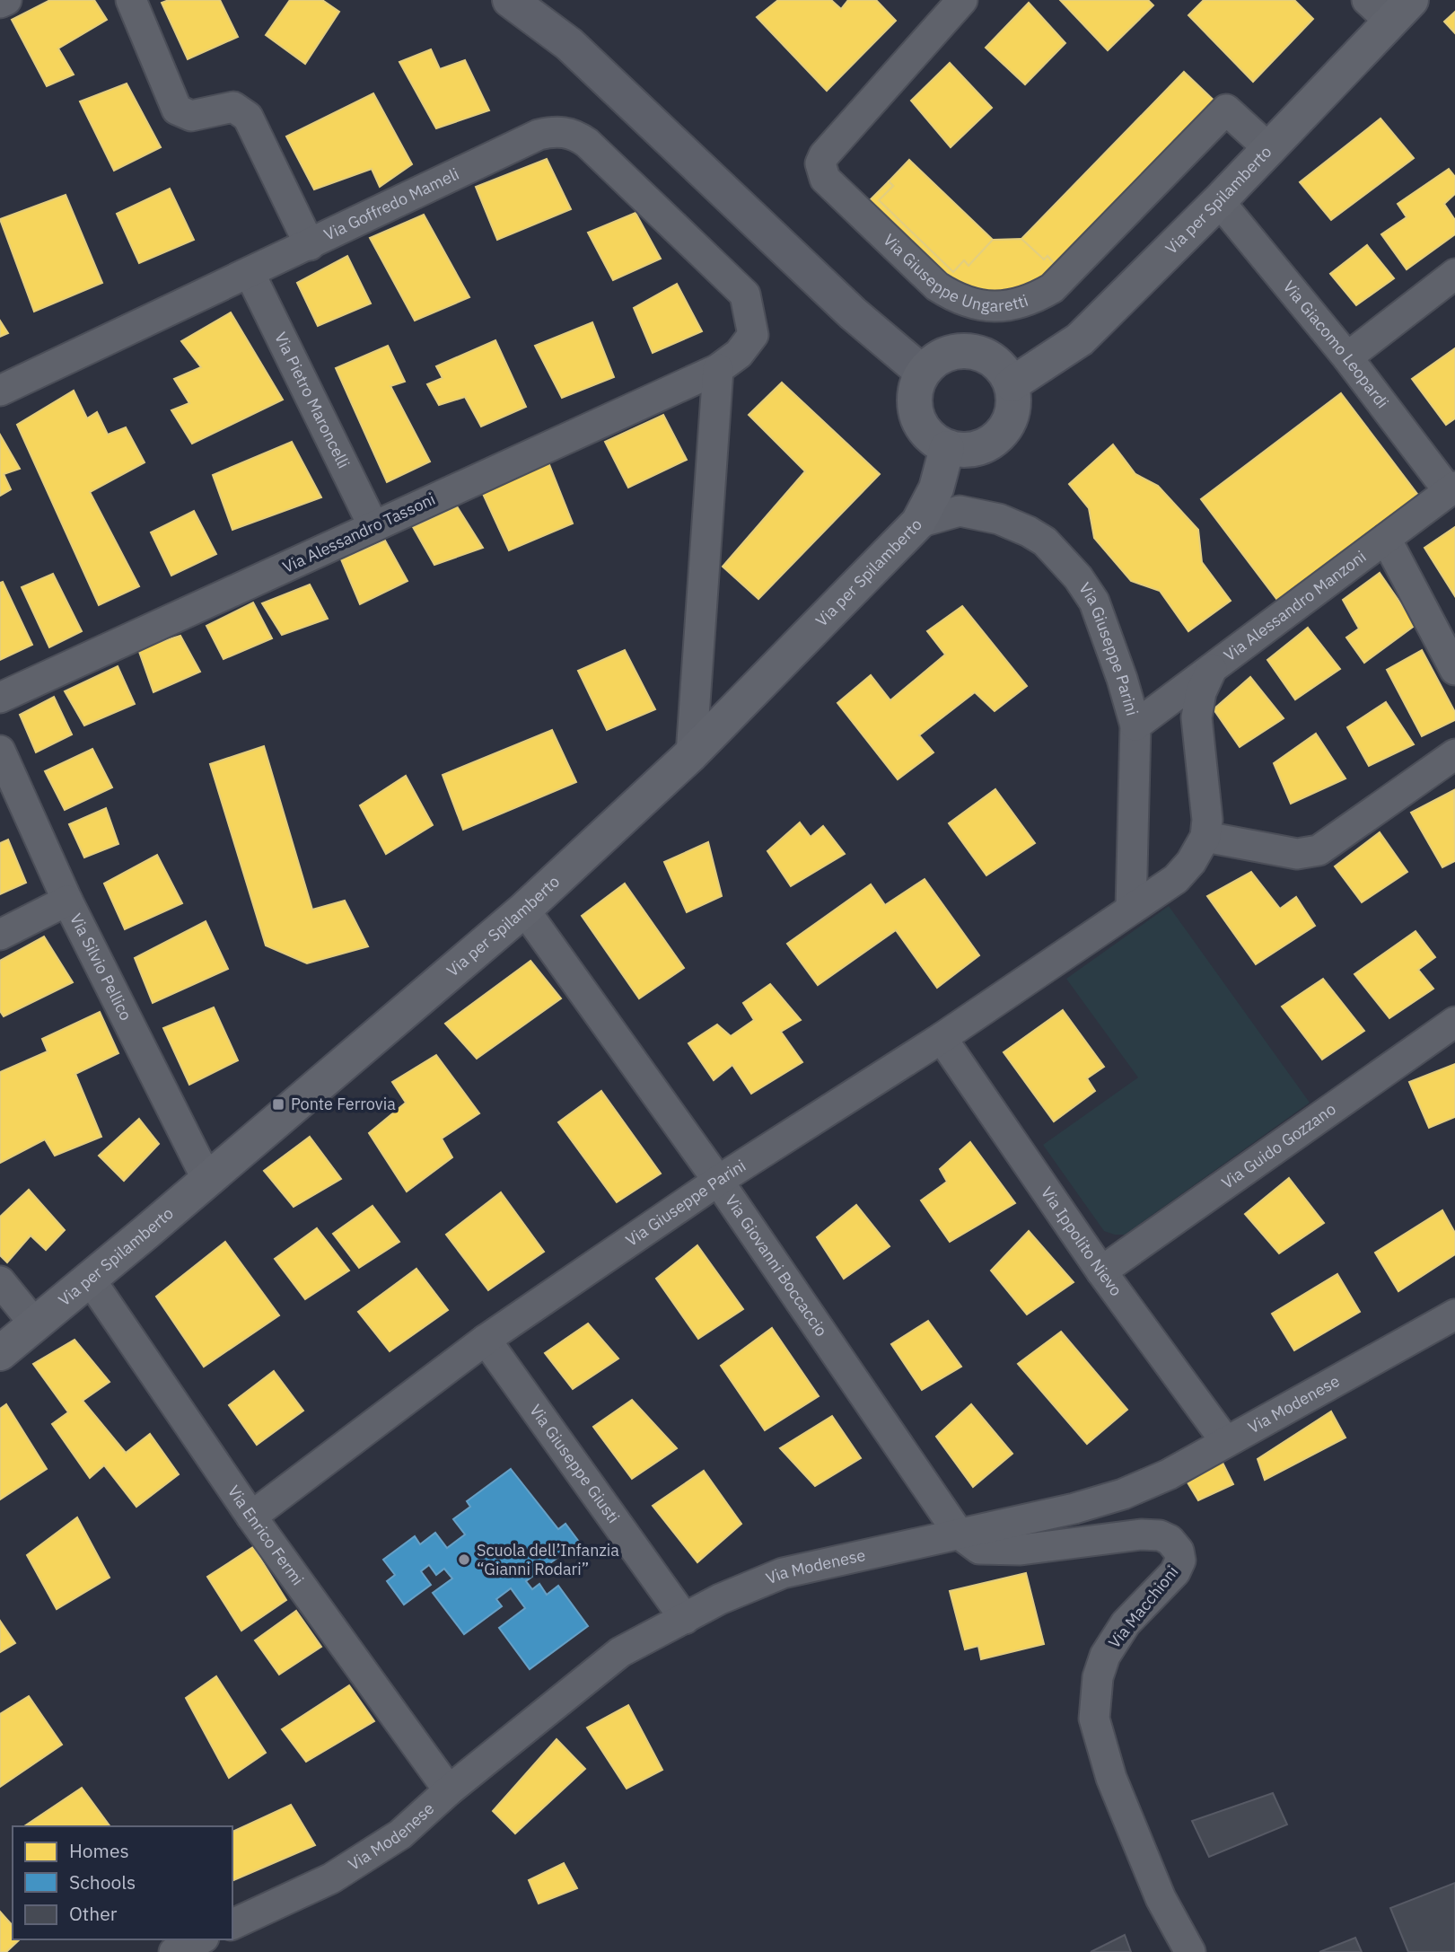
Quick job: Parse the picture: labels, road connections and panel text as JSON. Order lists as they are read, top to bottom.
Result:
{
  "streets": {
    "main road": ["Via per Spilamberto"],
    "street": [
      "Via Goffredo Mameli",
      "Via Giuseppe Ungaretti",
      "Via Giacomo Leopardi",
      "Via Pietro Maroncelli",
      "Via Alessandro Tassoni",
      "Via Alessandro Manzoni",
      "Via Giuseppe Parini",
      "Via Silvio Pellico",
      "Via Guido Gozzano",
      "Via Ippolito Nievo",
      "Via Giovanni Boccaccio",
      "Via Modenese",
      "Via Giuseppe Giusti",
      "Via Enrico Fermi",
      "Via Macchioni"
    ]
  },
  "crossings": [
    ["Via per Spilamberto", "Via Giuseppe Ungaretti"],
    ["Via per Spilamberto", "Via Giacomo Leopardi"],
    ["Via per Spilamberto", "Via Giuseppe Parini"],
    ["Via per Spilamberto", "Via Silvio Pellico"],
    ["Via per Spilamberto", "Via Giovanni Boccaccio"],
    ["Via per Spilamberto", "Via Enrico Fermi"],
    ["Via Goffredo Mameli", "Via Pietro Maroncelli"],
    ["Via Goffredo Mameli", "Via Alessandro Tassoni"],
    ["Via Giacomo Leopardi", "Via Alessandro Manzoni"],
    ["Via Pietro Maroncelli", "Via Alessandro Tassoni"],
    ["Via Alessandro Manzoni", "Via Giuseppe Parini"],
    ["Via Giuseppe Parini", "Via Ippolito Nievo"],
    ["Via Giuseppe Parini", "Via Giovanni Boccaccio"],
    ["Via Giuseppe Parini", "Via Giuseppe Giusti"],
    ["Via Giuseppe Parini", "Via Enrico Fermi"],
    ["Via Guido Gozzano", "Via Ippolito Nievo"],
    ["Via Ippolito Nievo", "Via Modenese"],
    ["Via Giovanni Boccaccio", "Via Modenese"],
    ["Via Giovanni Boccaccio", "Via Macchioni"],
    ["Via Modenese", "Via Giuseppe Giusti"],
    ["Via Modenese", "Via Enrico Fermi"],
    ["Via Modenese", "Via Macchioni"]
  ],
  "places": {
    "transit": ["Ponte Ferrovia"],
    "other": ["Scuola dell’Infanzia “Gianni Rodari”"]
  },
  "legend": ["Homes", "Schools", "Other"]
}
